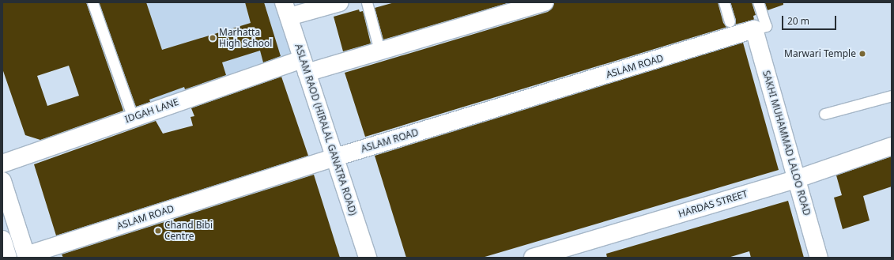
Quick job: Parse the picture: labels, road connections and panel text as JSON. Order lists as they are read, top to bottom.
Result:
{
  "streets": {
    "street": [
      "ASLAM ROAD",
      "IDGAH LANE",
      "ASLAM RAOD (HIRALAL GANATRA ROAD)",
      "SAKHI MUHAMMAD LALOO ROAD",
      "HARDAS STREET"
    ]
  },
  "crossings": [
    ["ASLAM ROAD", "ASLAM RAOD (HIRALAL GANATRA ROAD)"],
    ["ASLAM ROAD", "SAKHI MUHAMMAD LALOO ROAD"],
    ["IDGAH LANE", "ASLAM RAOD (HIRALAL GANATRA ROAD)"],
    ["SAKHI MUHAMMAD LALOO ROAD", "HARDAS STREET"]
  ],
  "places": ["Marhatta High School", "Marwari Temple", "Chand Bibi Centre"],
  "scale_bar": "20 m"
}
